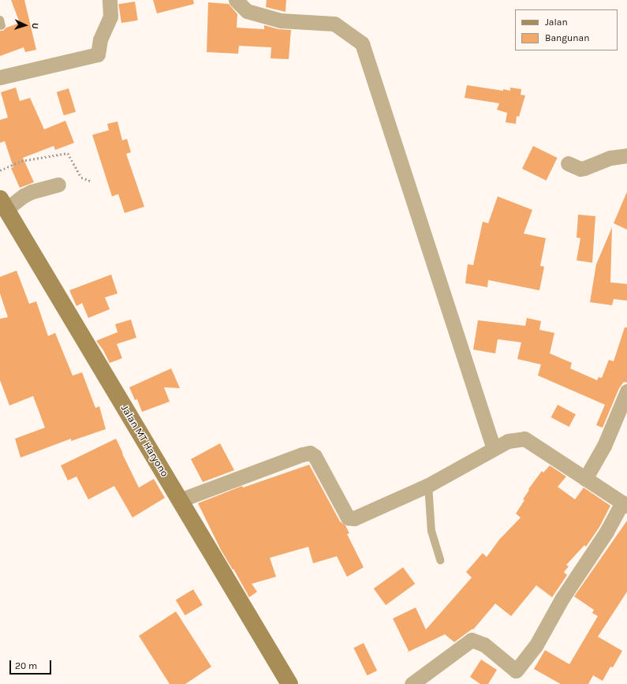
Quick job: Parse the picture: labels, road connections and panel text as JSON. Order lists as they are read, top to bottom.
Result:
{
  "streets": {
    "main road": ["Jalan MT Haryono"]
  },
  "legend": ["Jalan", "Bangunan"],
  "scale_bar": "20 m",
  "north": "right"
}
